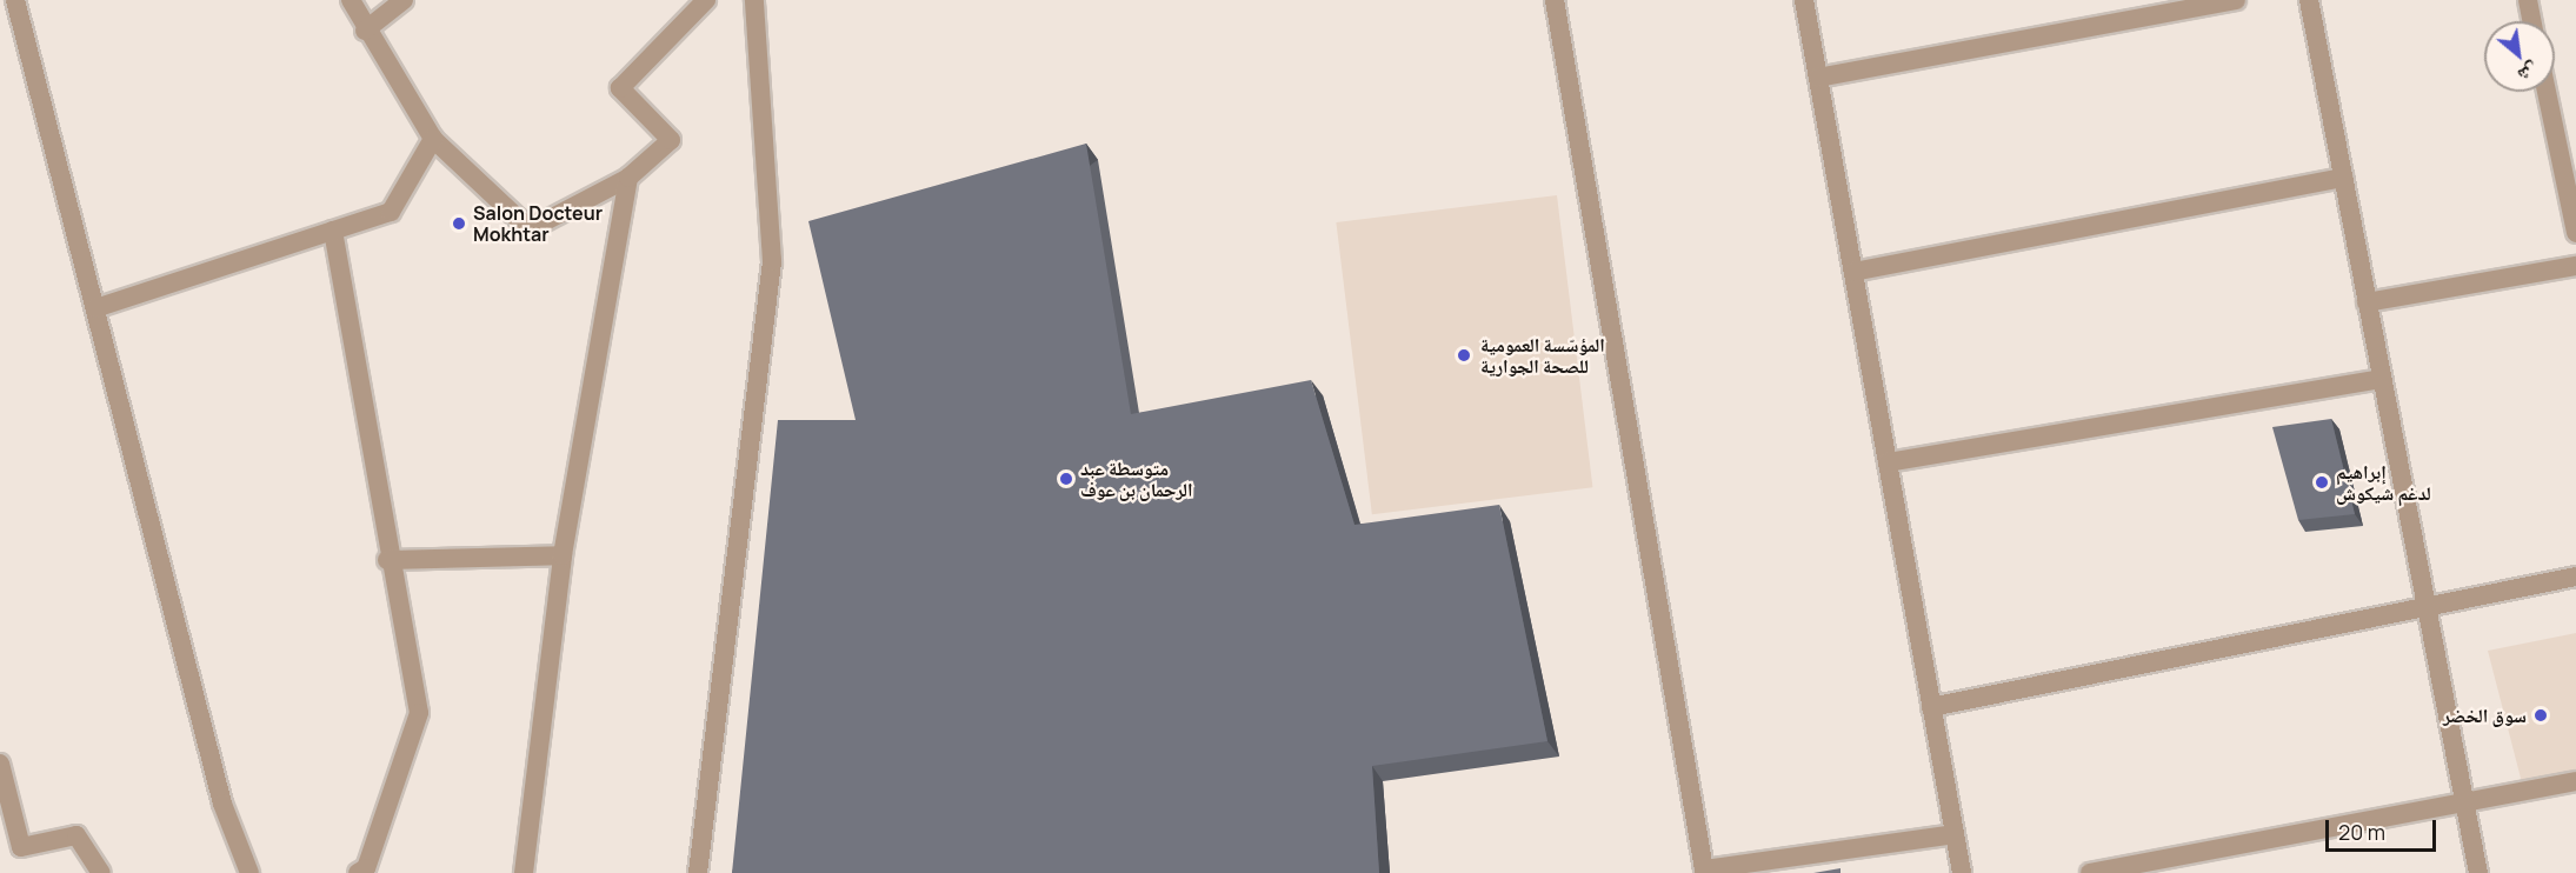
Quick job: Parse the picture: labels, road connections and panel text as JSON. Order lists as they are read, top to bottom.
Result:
{
  "places": [
    "Salon Docteur Mokhtar",
    "المؤسّسة العمومية للصحة الجوارية",
    "متوسطة عبد الرحمان بن عوف",
    "إبراهيم لدغم شيكوش",
    "سوق الخضر"
  ],
  "scale_bar": "20 m",
  "north": "bottom right"
}
